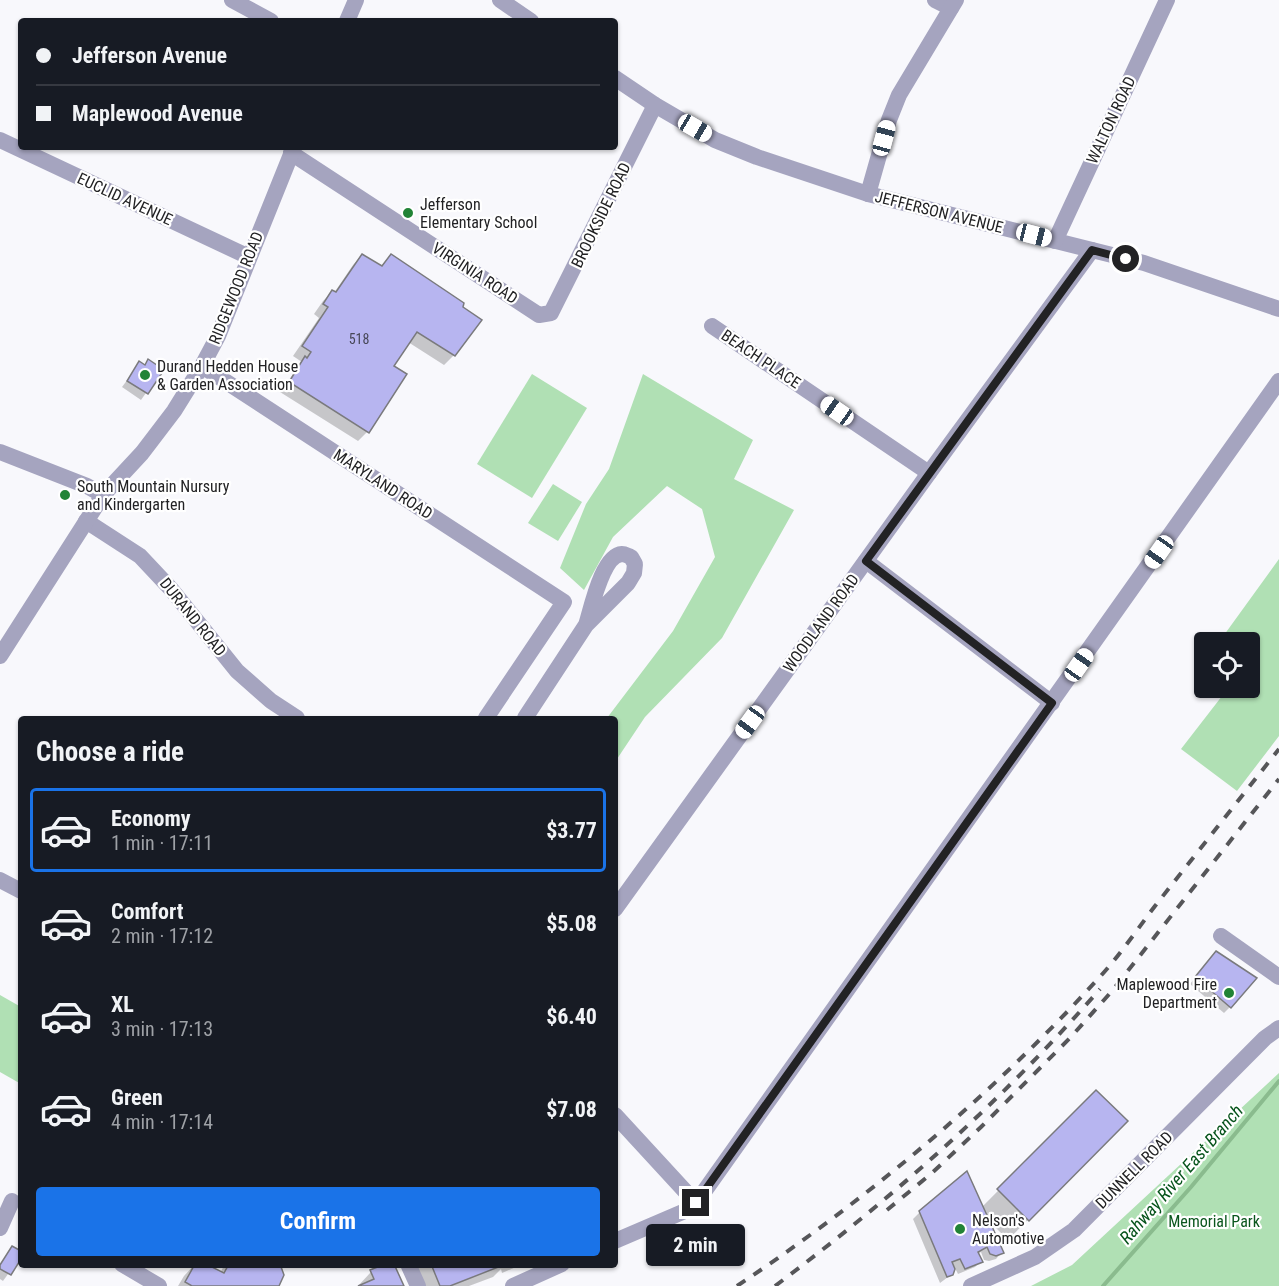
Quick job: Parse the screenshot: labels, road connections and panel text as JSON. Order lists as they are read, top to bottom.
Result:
{
  "streets": {
    "street": [
      "WALTON ROAD",
      "EUCLID AVENUE",
      "JEFFERSON AVENUE",
      "BROOKSIDE ROAD",
      "VIRGINIA ROAD",
      "RIDGEWOOD ROAD",
      "BEACH PLACE",
      "MARYLAND ROAD",
      "DURAND ROAD",
      "WOODLAND ROAD",
      "DUNNELL ROAD"
    ]
  },
  "crossings": [
    ["WALTON ROAD", "JEFFERSON AVENUE"],
    ["EUCLID AVENUE", "RIDGEWOOD ROAD"],
    ["JEFFERSON AVENUE", "BROOKSIDE ROAD"],
    ["JEFFERSON AVENUE", "WOODLAND ROAD"],
    ["BROOKSIDE ROAD", "VIRGINIA ROAD"],
    ["VIRGINIA ROAD", "RIDGEWOOD ROAD"],
    ["RIDGEWOOD ROAD", "MARYLAND ROAD"],
    ["RIDGEWOOD ROAD", "DURAND ROAD"],
    ["BEACH PLACE", "WOODLAND ROAD"]
  ],
  "water": ["Rahway River East Branch"],
  "parks": ["Memorial Park"],
  "places": [
    "Jefferson Elementary School",
    "Durand Hedden House & Garden Association",
    "South Mountain Nursury and Kindergarten",
    "Maplewood Fire Department",
    "Nelson's Automotive"
  ],
  "house_numbers": ["518"],
  "page": {
    "banner": ["Jefferson Avenue", "Maplewood Avenue"],
    "heading": "Choose a ride",
    "list": [
      {
        "name": "Economy",
        "note": "1 min · 17:11",
        "value": "$3.77"
      },
      {
        "name": "Comfort",
        "note": "2 min · 17:12",
        "value": "$5.08"
      },
      {
        "name": "XL",
        "note": "3 min · 17:13",
        "value": "$6.40"
      },
      {
        "name": "Green",
        "note": "4 min · 17:14",
        "value": "$7.08"
      }
    ],
    "buttons": "Confirm",
    "bubble": "2 min"
  }
}
